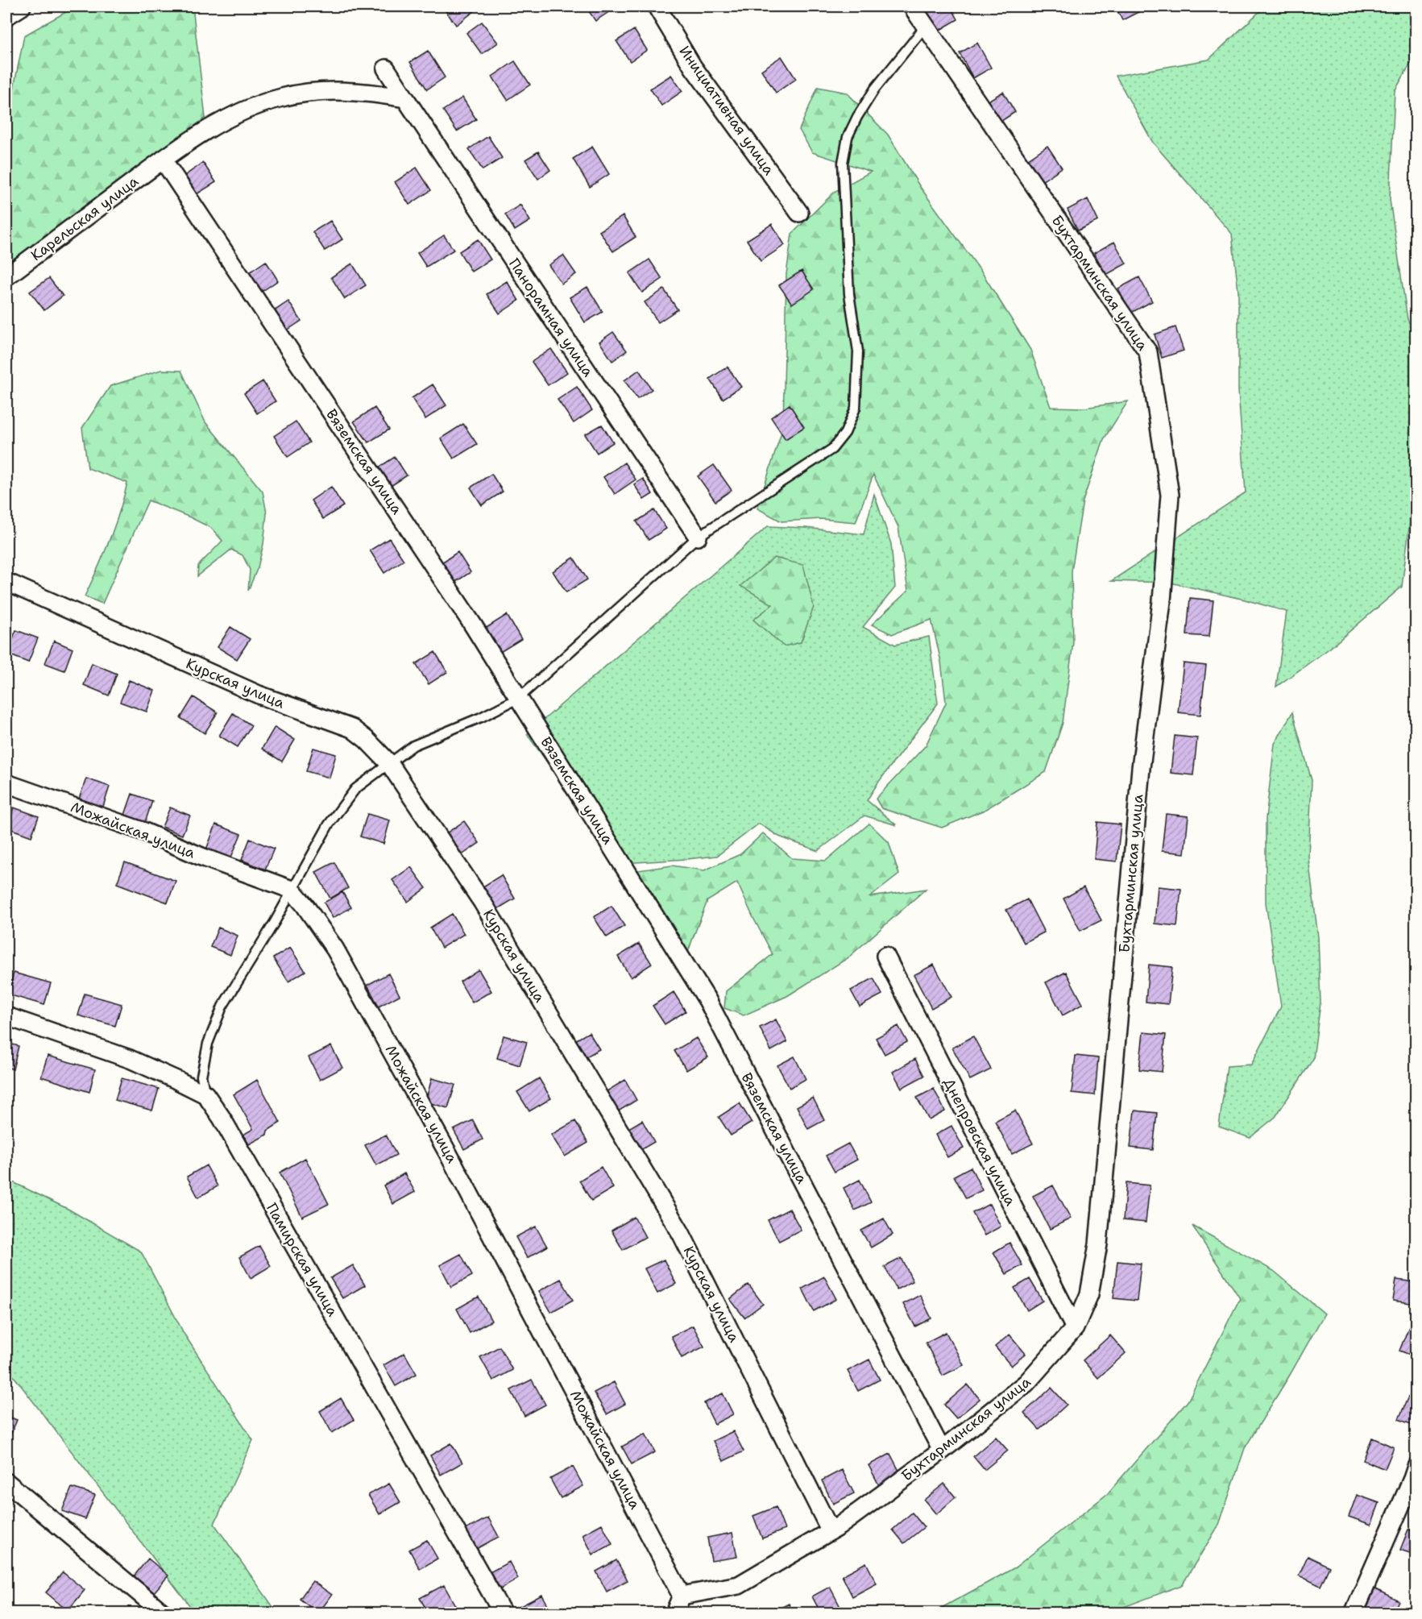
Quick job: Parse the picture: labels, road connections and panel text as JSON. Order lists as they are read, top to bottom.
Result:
{
  "streets": {
    "street": [
      "Инициативная улица",
      "Карельская улица",
      "Бухтарминская улица",
      "Панорамная улица",
      "Вяземская улица",
      "Курская улица",
      "Можайская улица",
      "Днепровская улица",
      "Памирская улица"
    ]
  },
  "crossings": [
    ["Карельская улица", "Вяземская улица"],
    ["Бухтарминская улица", "Вяземская улица"],
    ["Бухтарминская улица", "Курская улица"],
    ["Бухтарминская улица", "Можайская улица"],
    ["Бухтарминская улица", "Днепровская улица"]
  ]
}
